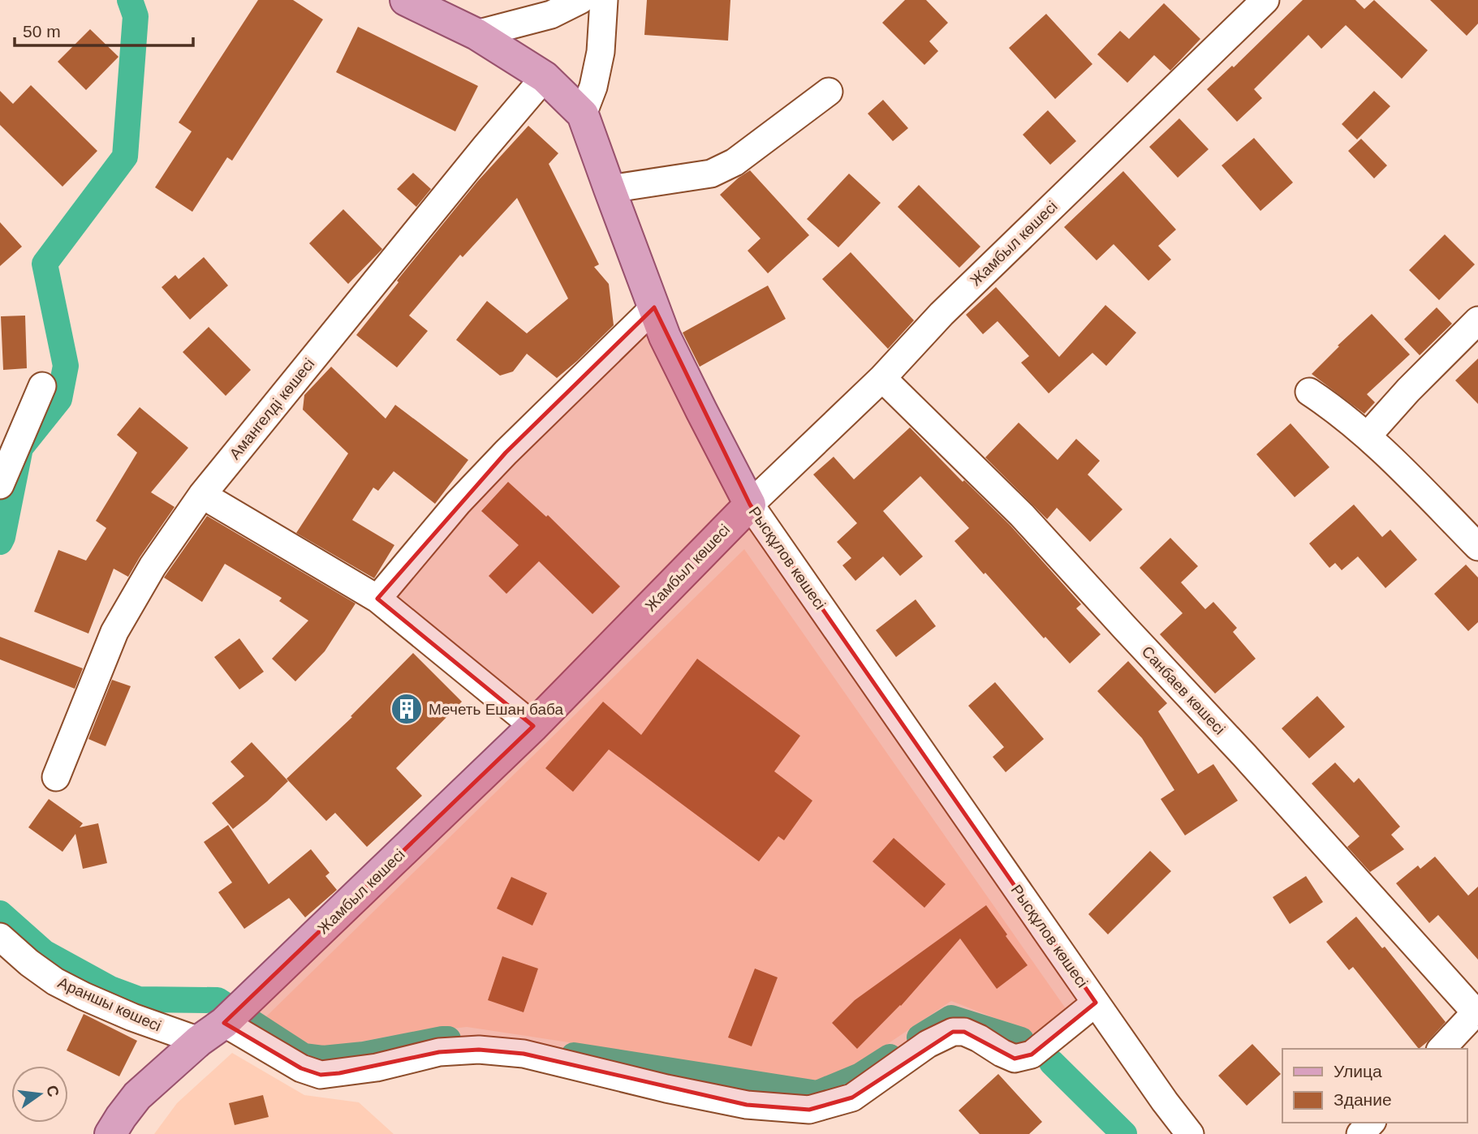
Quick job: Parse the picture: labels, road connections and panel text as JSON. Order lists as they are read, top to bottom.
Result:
{
  "streets": {
    "main road": ["Жамбыл көшесі", "Рысқұлов көшесі"],
    "street": ["Амангелді көшесі", "Санбаев көшесі", "Араншы көшесі"]
  },
  "crossings": [
    ["Жамбыл көшесі", "Рысқұлов көшесі"],
    ["Жамбыл көшесі", "Санбаев көшесі"],
    ["Жамбыл көшесі", "Араншы көшесі"],
    ["Амангелді көшесі", "Рысқұлов көшесі"]
  ],
  "places": {
    "building": ["Мечеть Ешан баба"]
  },
  "legend": ["Улица", "Здание"],
  "scale_bar": "50 m",
  "north": "right"
}
